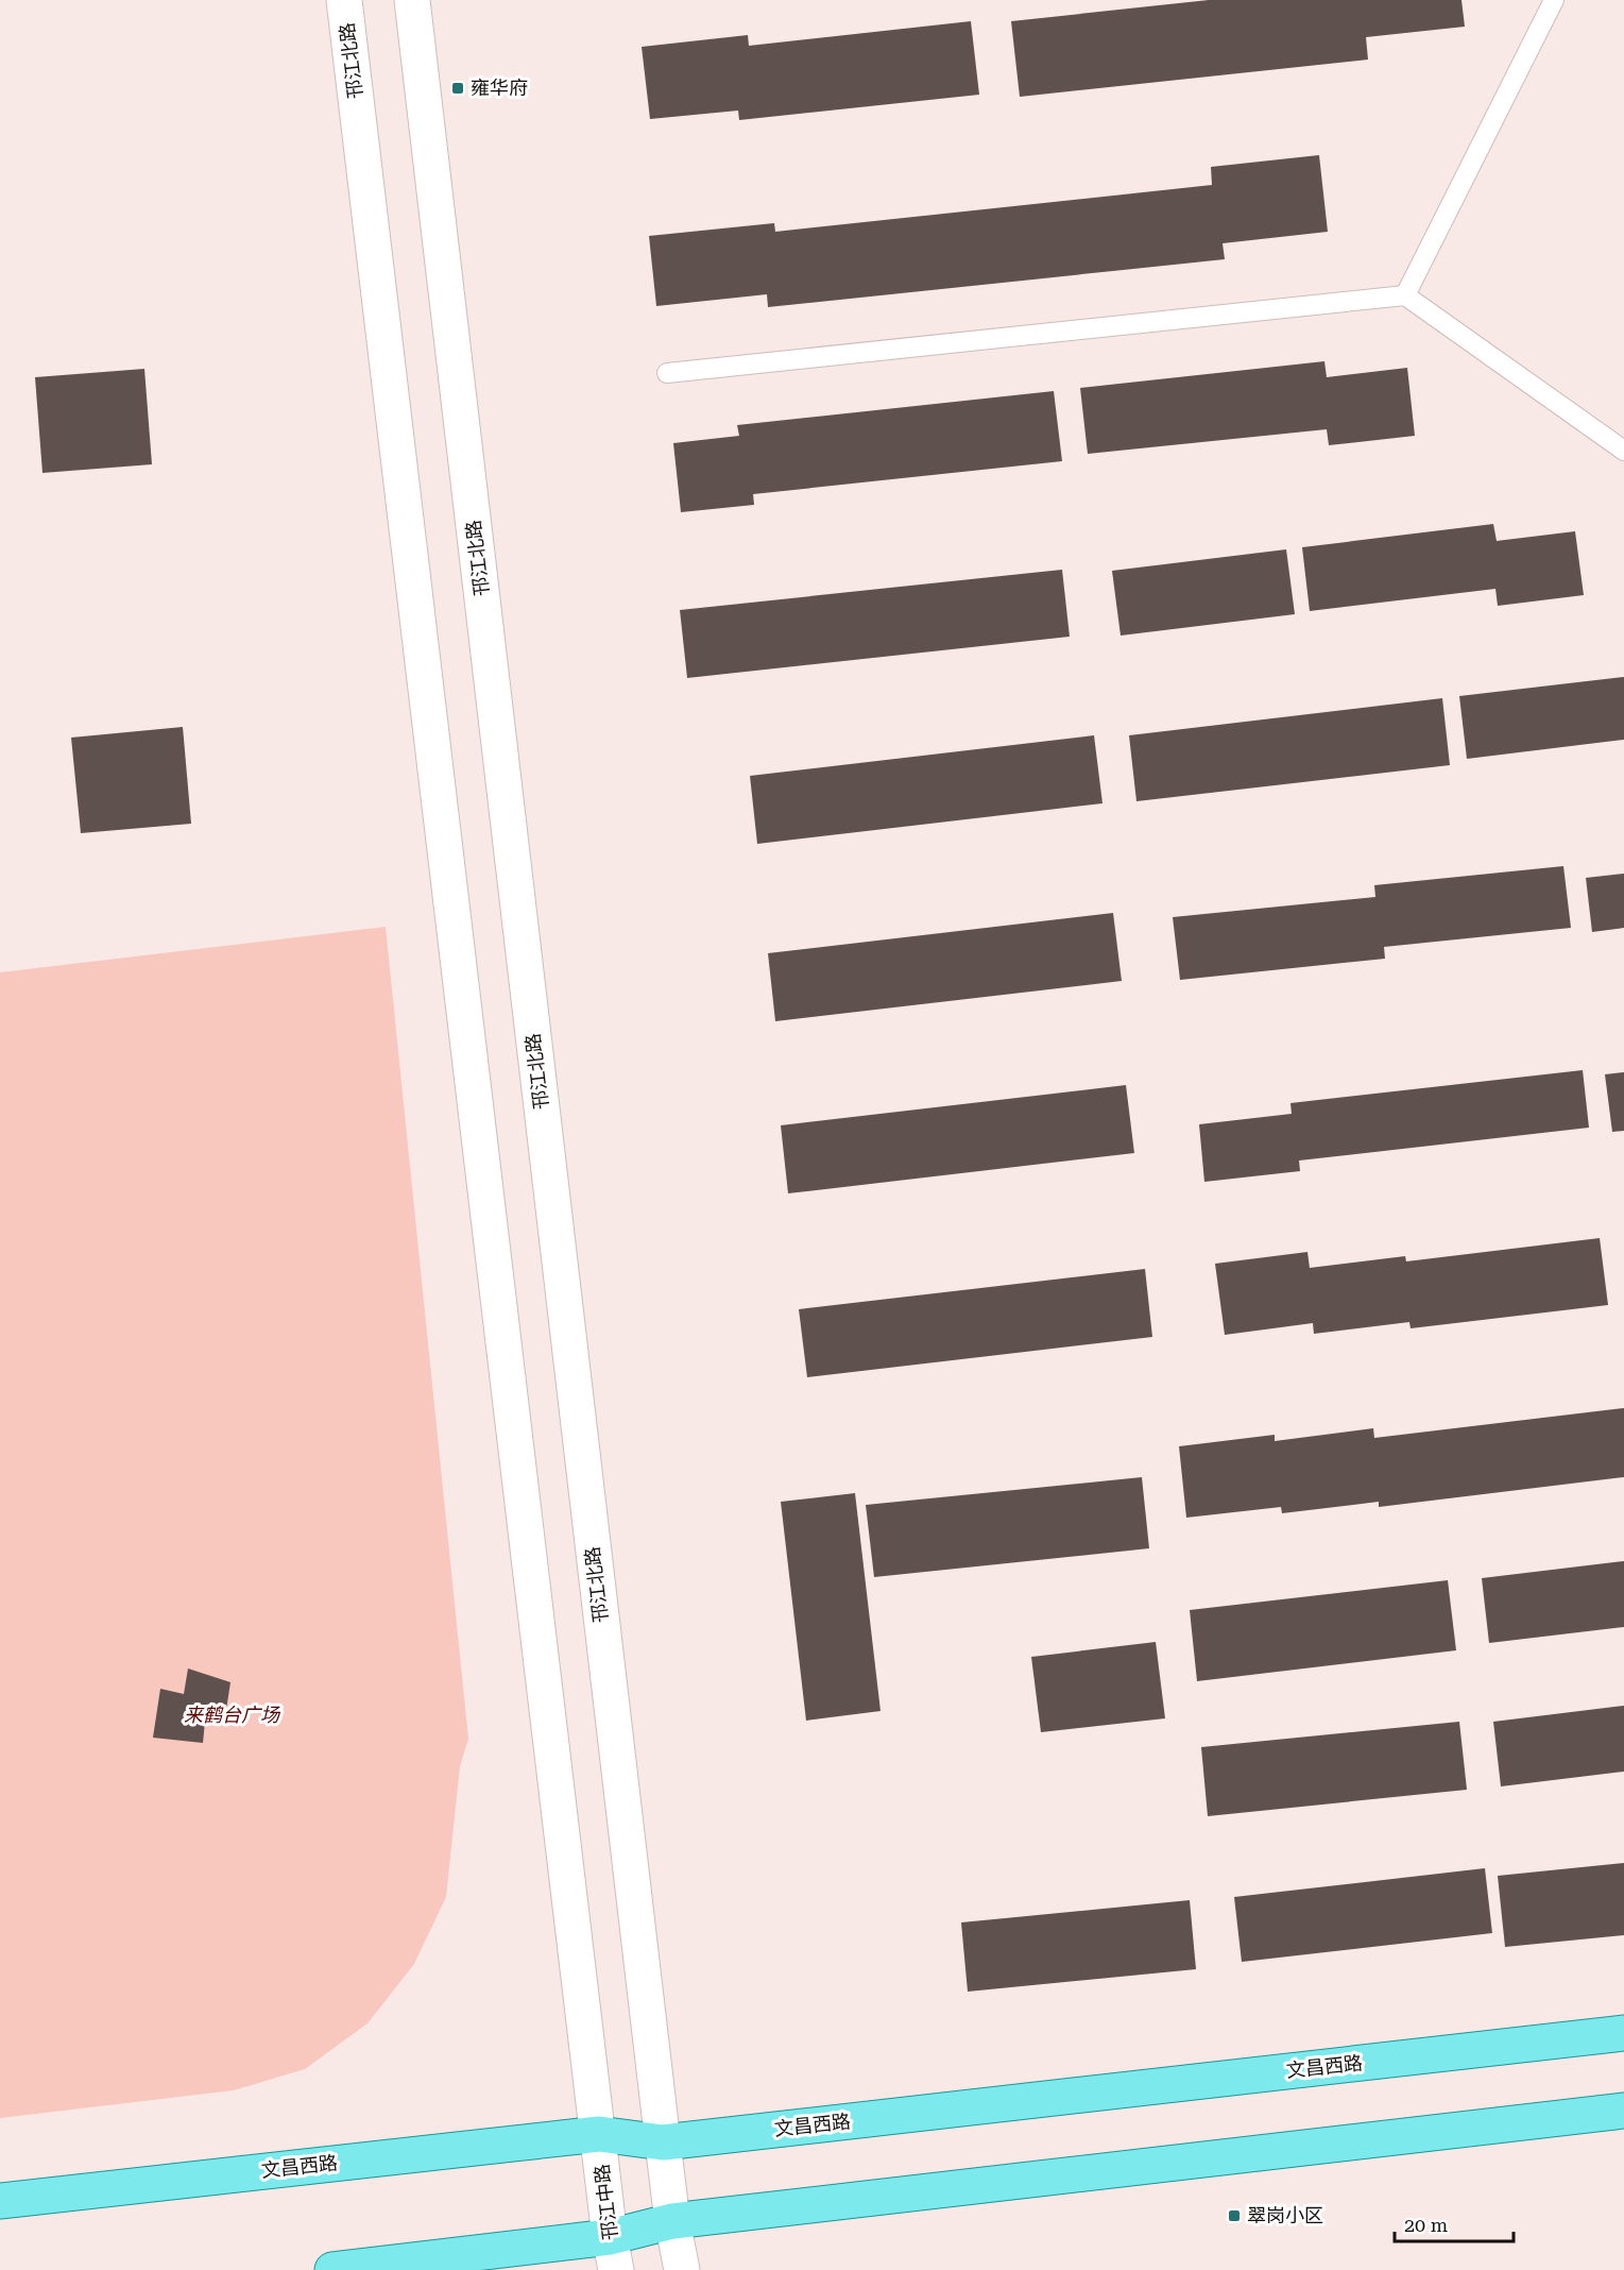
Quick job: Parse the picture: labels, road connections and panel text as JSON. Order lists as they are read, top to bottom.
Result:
{
  "streets": {
    "main road": ["邗江北路", "文昌西路", "邗江中路"]
  },
  "crossings": [
    ["邗江北路", "文昌西路"],
    ["邗江北路", "邗江中路"],
    ["文昌西路", "邗江中路"]
  ],
  "parks": ["来鹤台广场"],
  "places": {
    "transit": ["雍华府", "翠岗小区"]
  },
  "scale_bar": "20 m"
}
